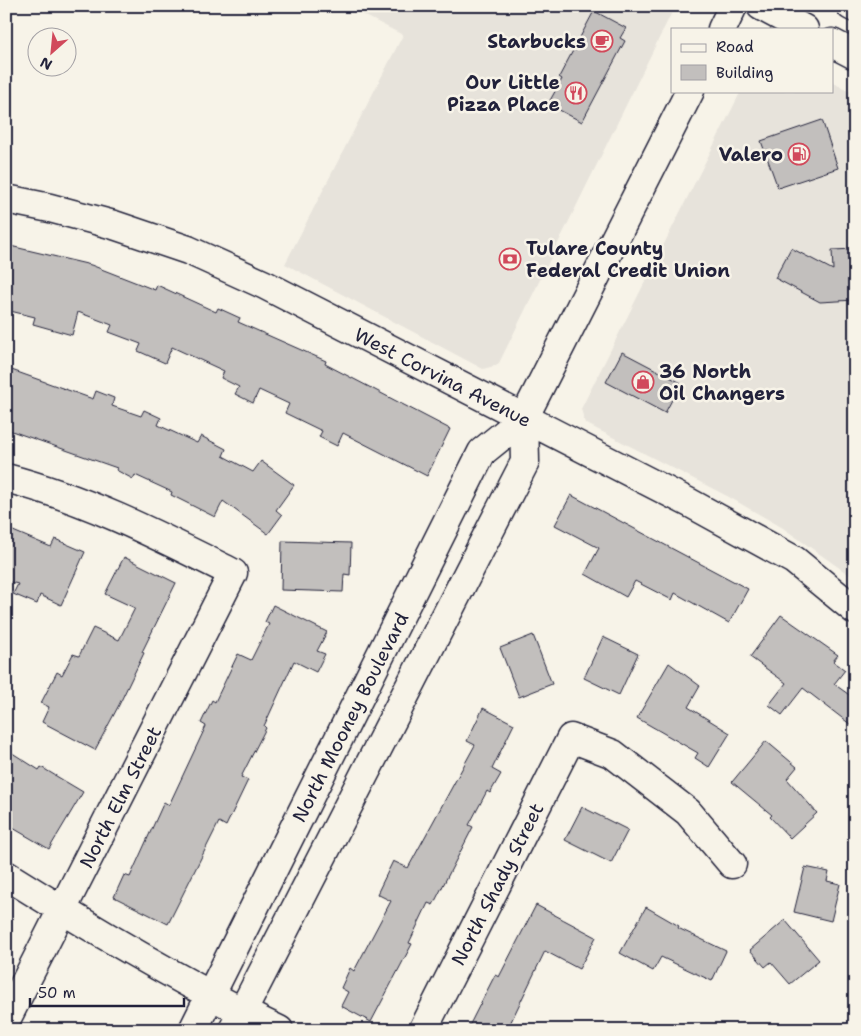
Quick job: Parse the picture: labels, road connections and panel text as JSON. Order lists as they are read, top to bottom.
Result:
{
  "streets": {
    "street": [
      "West Corvina Avenue",
      "North Mooney Boulevard",
      "North Elm Street",
      "North Shady Street"
    ]
  },
  "crossings": [
    ["West Corvina Avenue", "North Mooney Boulevard"]
  ],
  "places": {
    "cafe": ["Starbucks"],
    "restaurant": ["Our Little Pizza Place"],
    "fuel station": ["Valero"],
    "bank": ["Tulare County Federal Credit Union"],
    "shop": ["36 North Oil Changers"]
  },
  "legend": ["Road", "Building"],
  "scale_bar": "50 m",
  "north": "bottom left"
}
